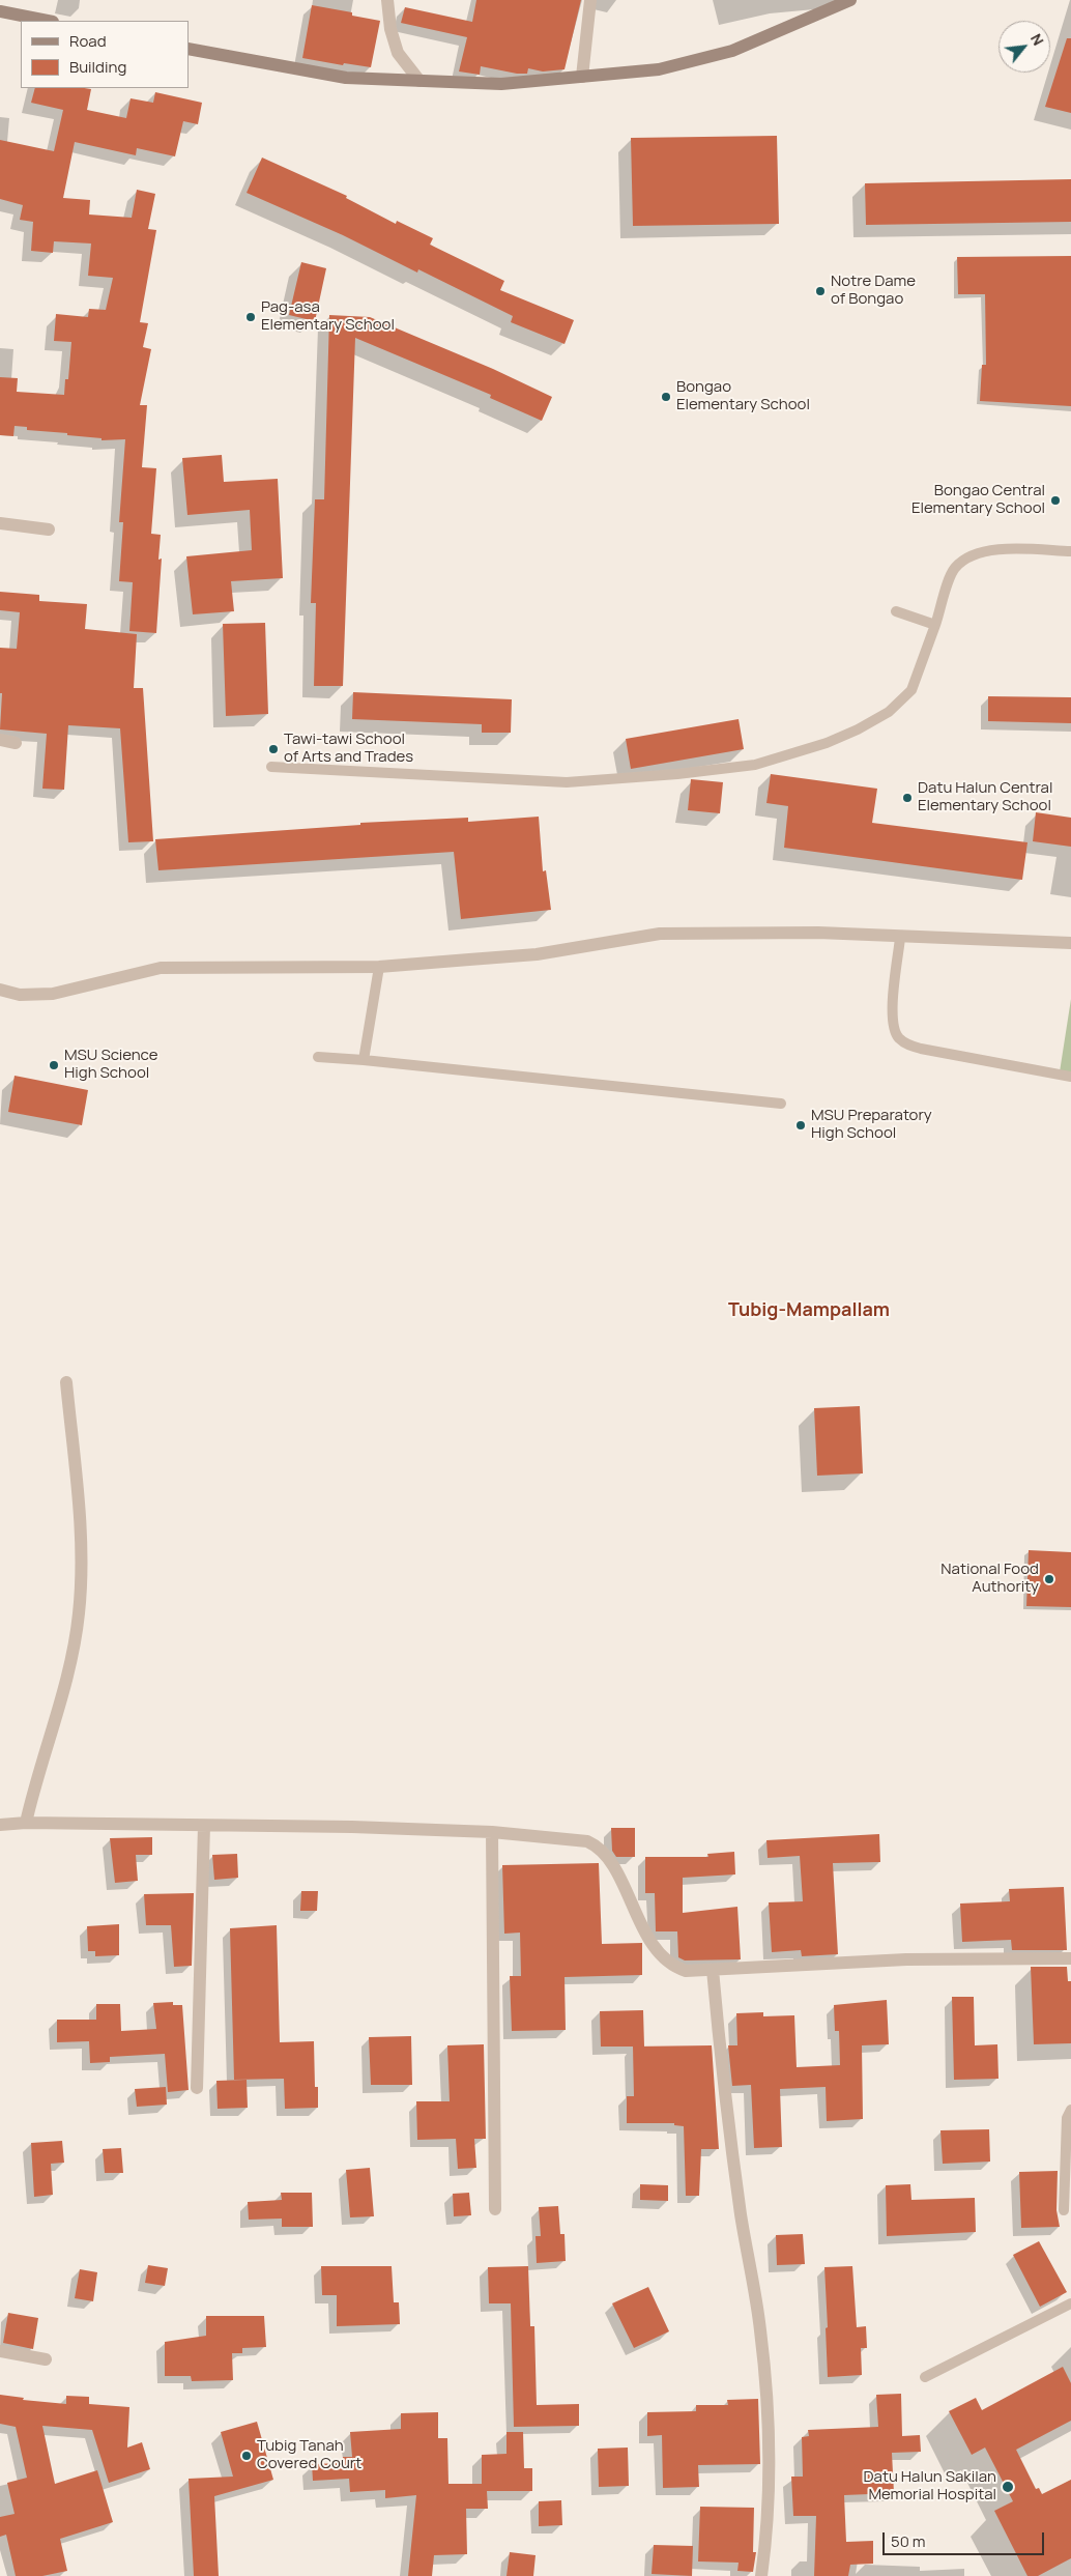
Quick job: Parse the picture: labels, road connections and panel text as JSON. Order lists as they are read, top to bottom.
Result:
{
  "districts": ["Tubig-Mampallam"],
  "places": [
    "Notre Dame of Bongao",
    "Pag-asa Elementary School",
    "Bongao Elementary School",
    "Bongao Central Elementary School",
    "Tawi-tawi School of Arts and Trades",
    "Datu Halun Central Elementary School",
    "MSU Science High School",
    "MSU Preparatory High School",
    "National Food Authority",
    "Tubig Tanah Covered Court",
    "Datu Halun Sakilan Memorial Hospital"
  ],
  "legend": ["Road", "Building"],
  "scale_bar": "50 m",
  "north": "top right"
}
